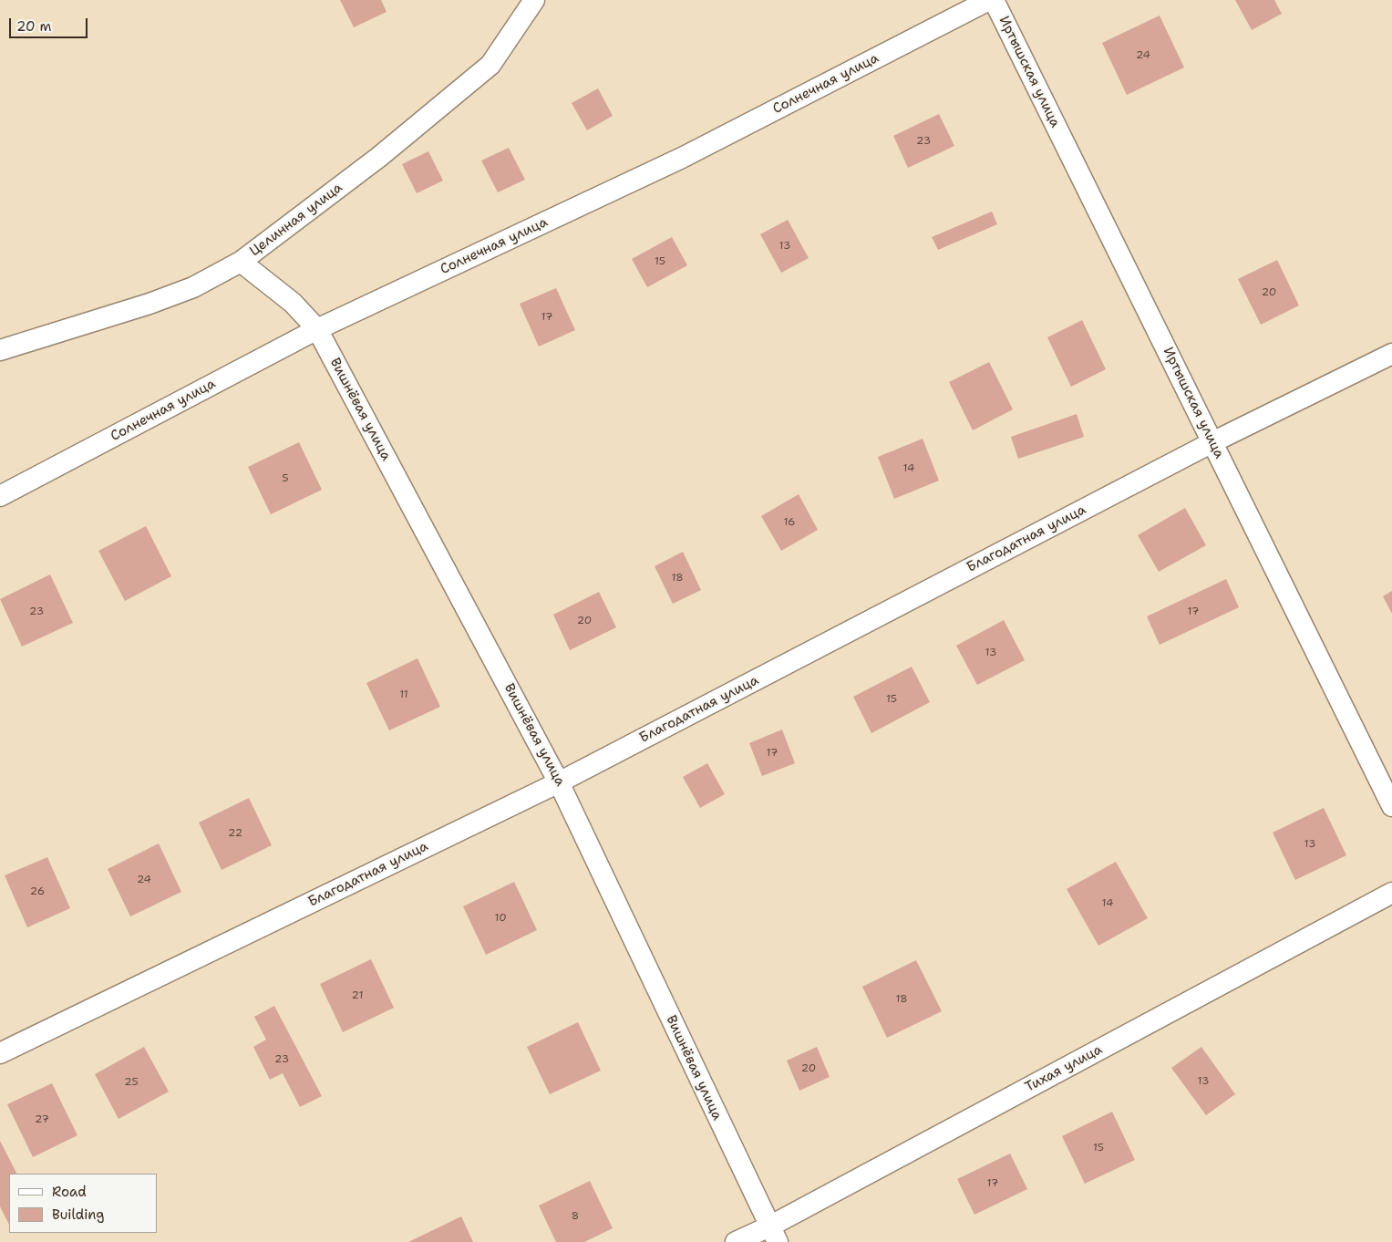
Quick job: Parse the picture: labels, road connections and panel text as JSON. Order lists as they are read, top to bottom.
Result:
{
  "streets": {
    "street": [
      "Иртышская улица",
      "Солнечная улица",
      "Целинная улица",
      "Вишнёвая улица",
      "Благодатная улица",
      "Тихая улица"
    ]
  },
  "crossings": [
    ["Иртышская улица", "Благодатная улица"],
    ["Солнечная улица", "Вишнёвая улица"],
    ["Целинная улица", "Вишнёвая улица"],
    ["Вишнёвая улица", "Благодатная улица"],
    ["Вишнёвая улица", "Тихая улица"]
  ],
  "house_numbers": [
    "24",
    "23",
    "13",
    "15",
    "20",
    "17",
    "14",
    "5",
    "16",
    "18",
    "23",
    "17",
    "20",
    "13",
    "11",
    "15",
    "17",
    "22",
    "13",
    "24",
    "26",
    "14",
    "10",
    "21",
    "18",
    "23",
    "20",
    "13",
    "25",
    "27",
    "15",
    "17",
    "8"
  ],
  "legend": ["Road", "Building"],
  "scale_bar": "20 m"
}
